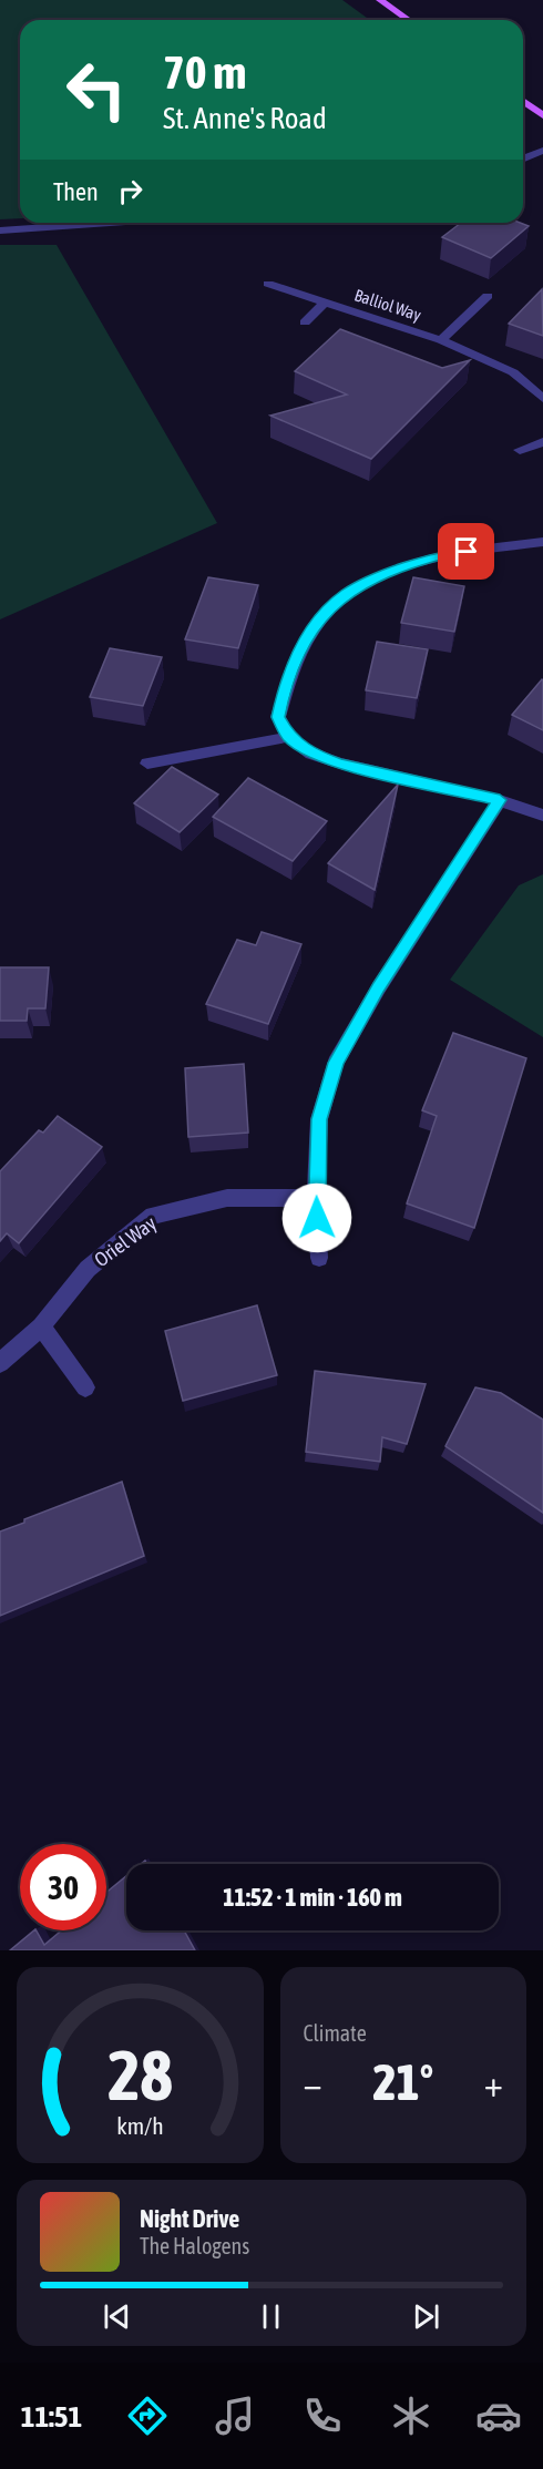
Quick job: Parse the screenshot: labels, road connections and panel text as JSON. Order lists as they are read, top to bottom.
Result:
{
  "streets": {
    "street": ["Balliol Way", "Oriel Way"]
  },
  "page": {
    "turn": ["70 m", "St. Anne's Road"],
    "then": "Then",
    "limit": "30",
    "trip": "11:52 · 1 min · 160 m",
    "tile": "Climate",
    "heat": ["−", "21°", "+"],
    "song": ["Night Drive", "The Halogens"],
    "tabs": "11:51",
    "gauge": ["28", "km/h"]
  }
}
